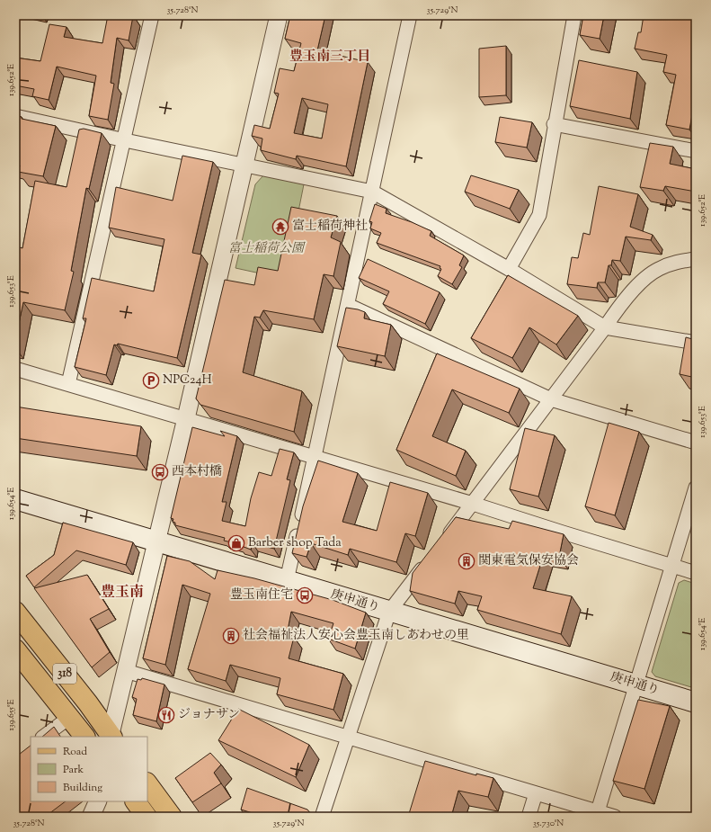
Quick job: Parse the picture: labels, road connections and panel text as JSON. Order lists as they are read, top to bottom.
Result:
{
  "streets": {
    "main road": ["庚申通り", "318"]
  },
  "districts": ["豊玉南三丁目", "豊玉南"],
  "parks": ["富士稲荷公園"],
  "places": {
    "temple": ["富士稲荷神社"],
    "parking": ["NPC24H"],
    "bus stop": ["西本村橋", "豊玉南住宅"],
    "shop": ["Barber shop Tada"],
    "building": ["関東電気保安協会", "社会福祉法人安心会豊玉南しあわせの里"],
    "restaurant": ["ジョナサン"]
  },
  "legend": ["Road", "Park", "Building"],
  "coordinates": [
    "35.728°N",
    "35.729°N",
    "139.652°E",
    "139.653°E",
    "139.654°E",
    "139.655°E",
    "35.730°N"
  ]
}
